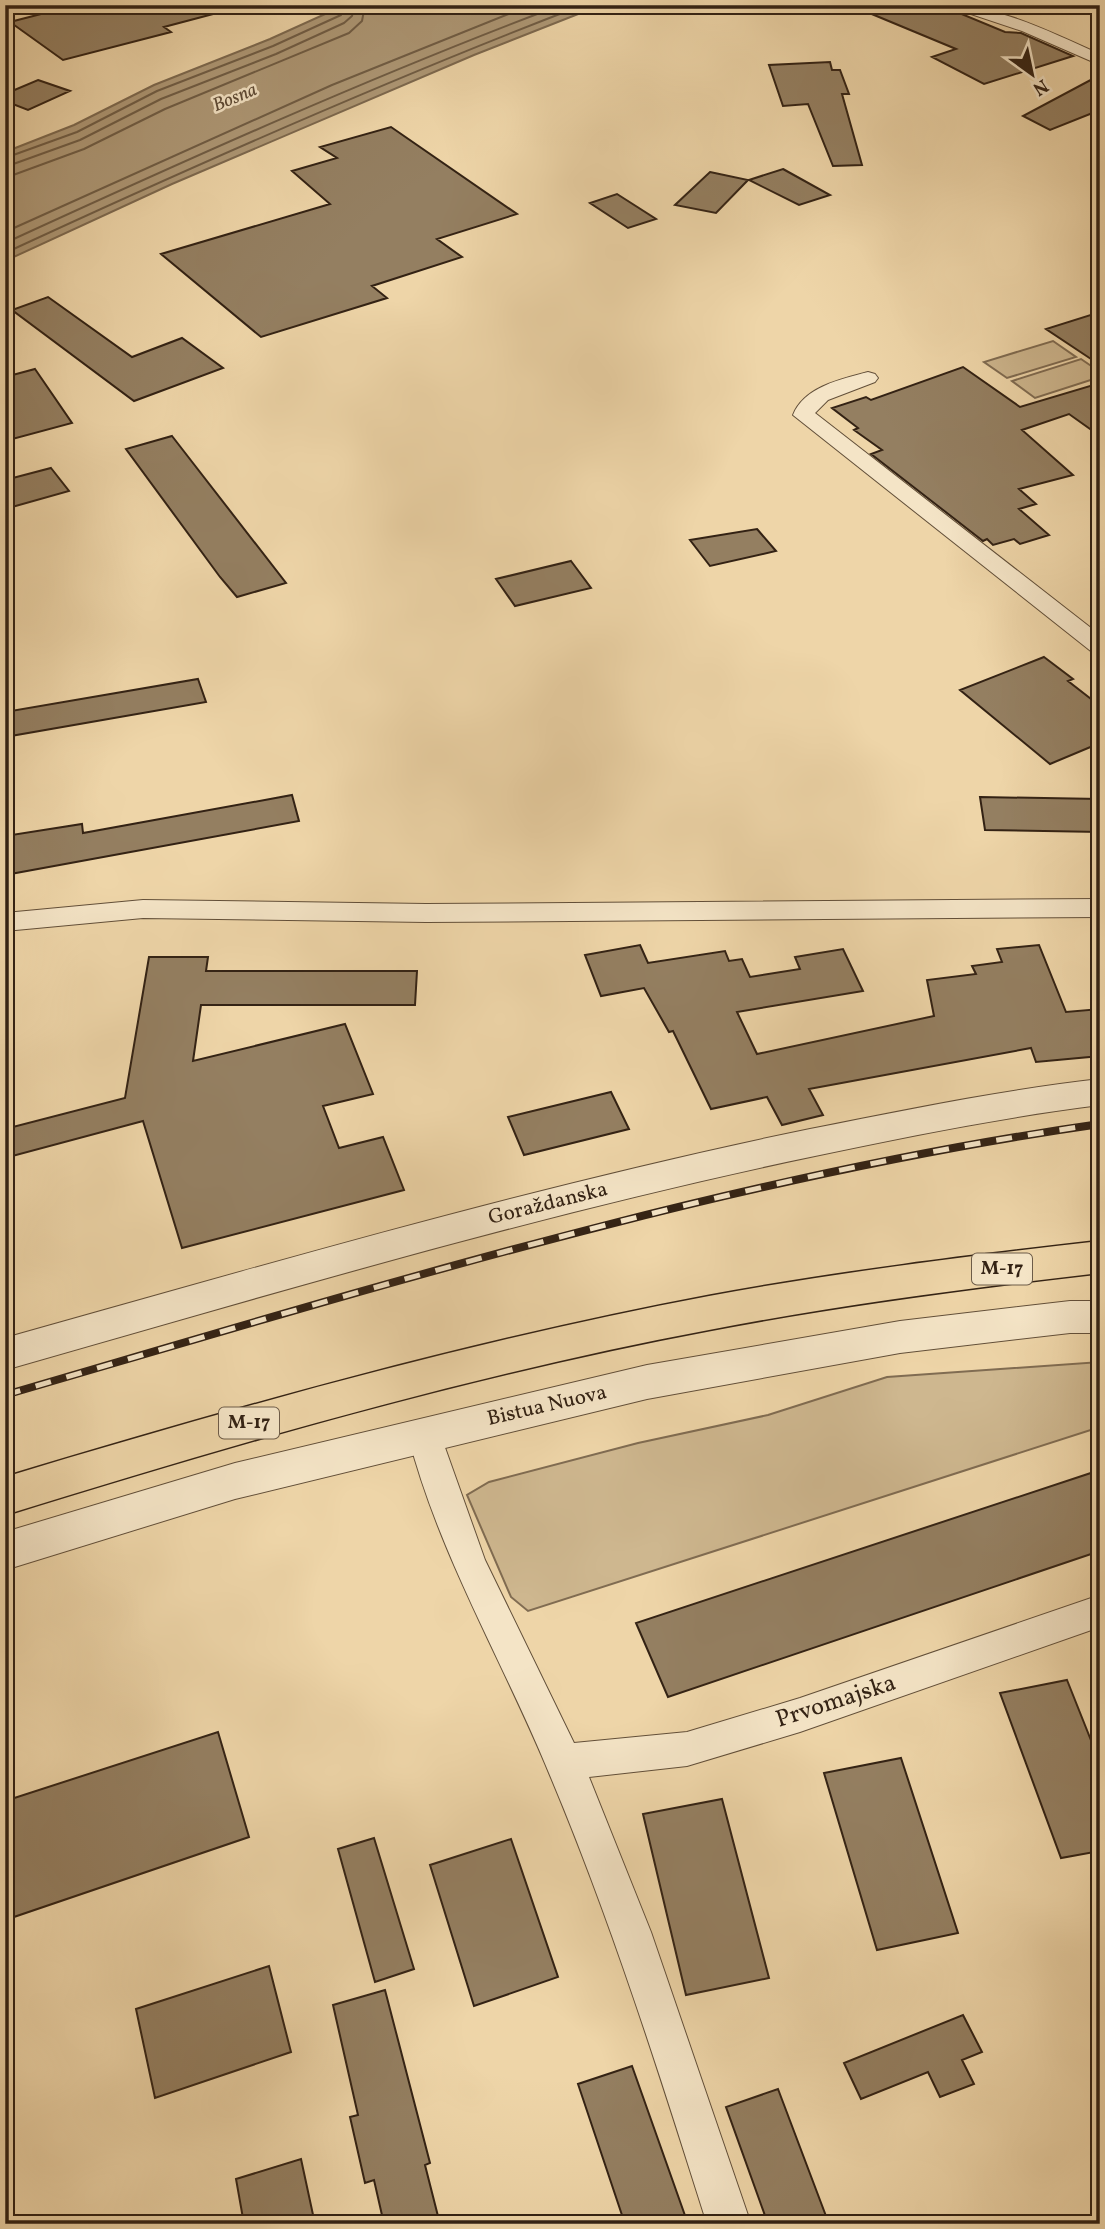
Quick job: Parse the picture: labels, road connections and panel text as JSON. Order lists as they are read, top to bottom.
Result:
{
  "streets": {
    "highway": ["M-17"],
    "street": ["Goraždanska", "Bistua Nuova", "Prvomajska"]
  },
  "water": ["Bosna"],
  "north": "bottom right"
}
